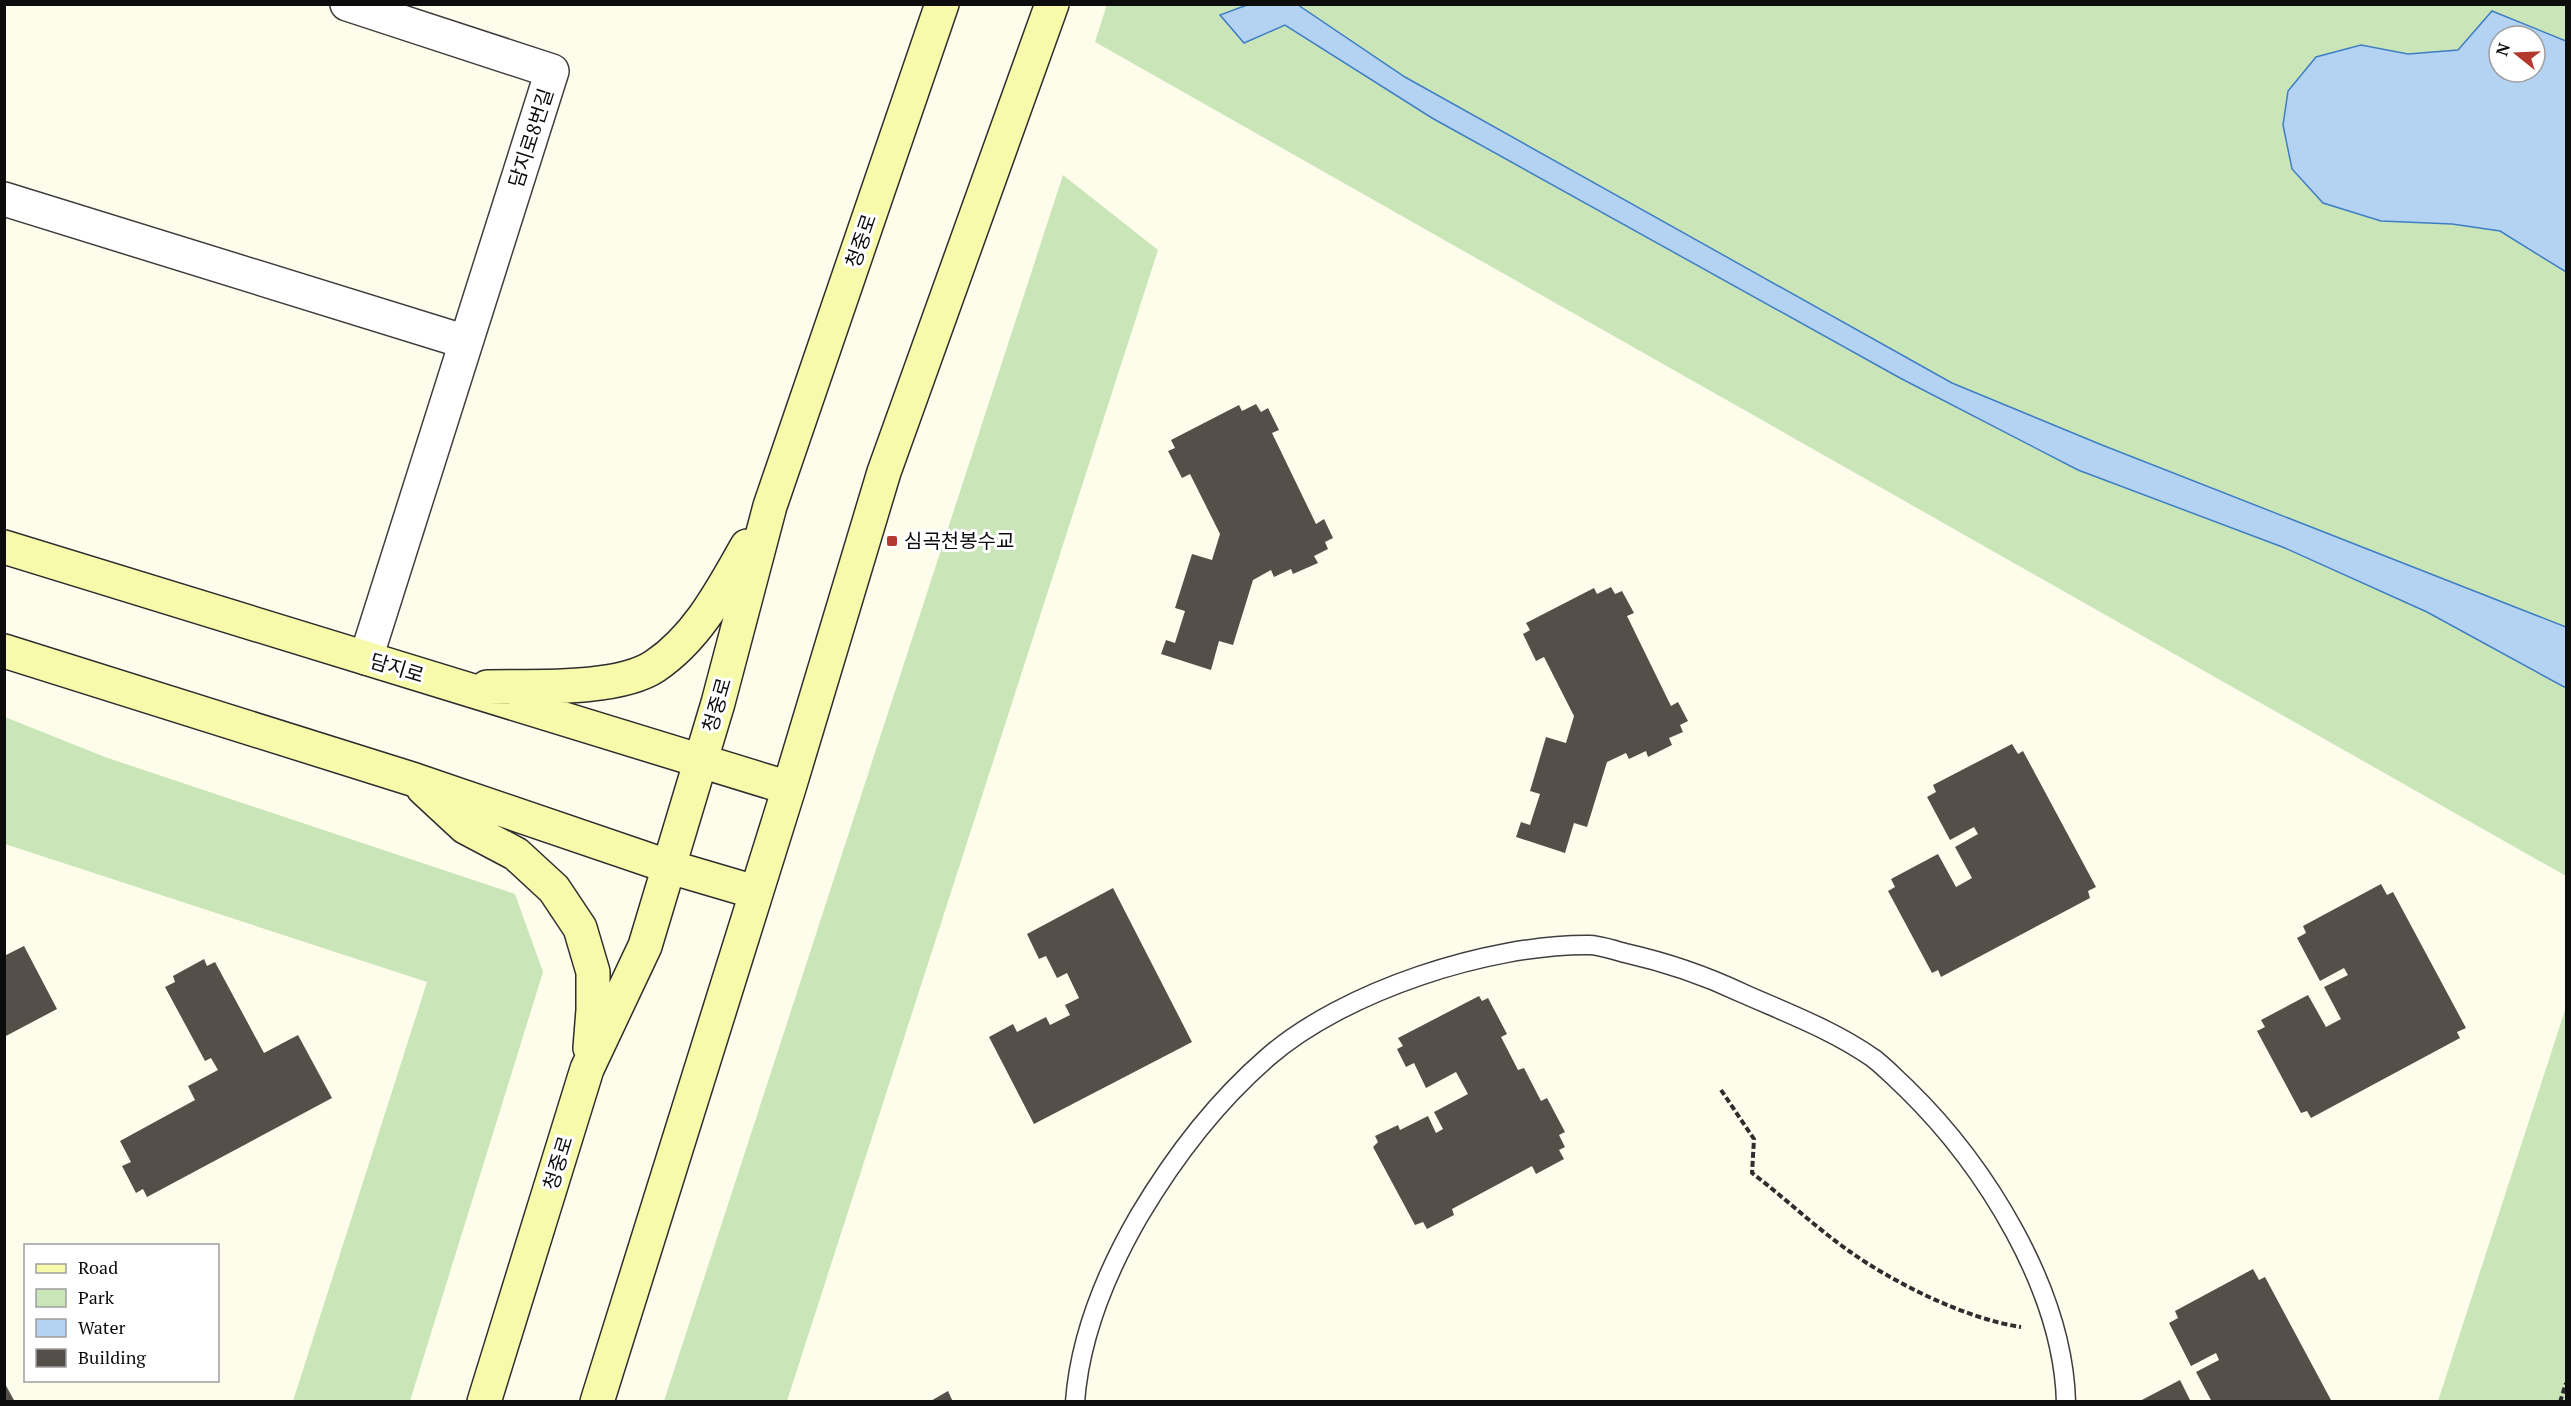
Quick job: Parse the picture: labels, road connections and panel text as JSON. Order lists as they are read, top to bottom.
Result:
{
  "streets": {
    "main road": ["청중로", "담지로"],
    "street": ["담지로8번길"]
  },
  "crossings": [
    ["담지로8번길", "담지로"],
    ["청중로", "담지로"]
  ],
  "places": {
    "transit": ["심곡천봉수교"]
  },
  "legend": [
    "Road",
    "Park",
    "Water",
    "Building"
  ],
  "north": "left"
}
